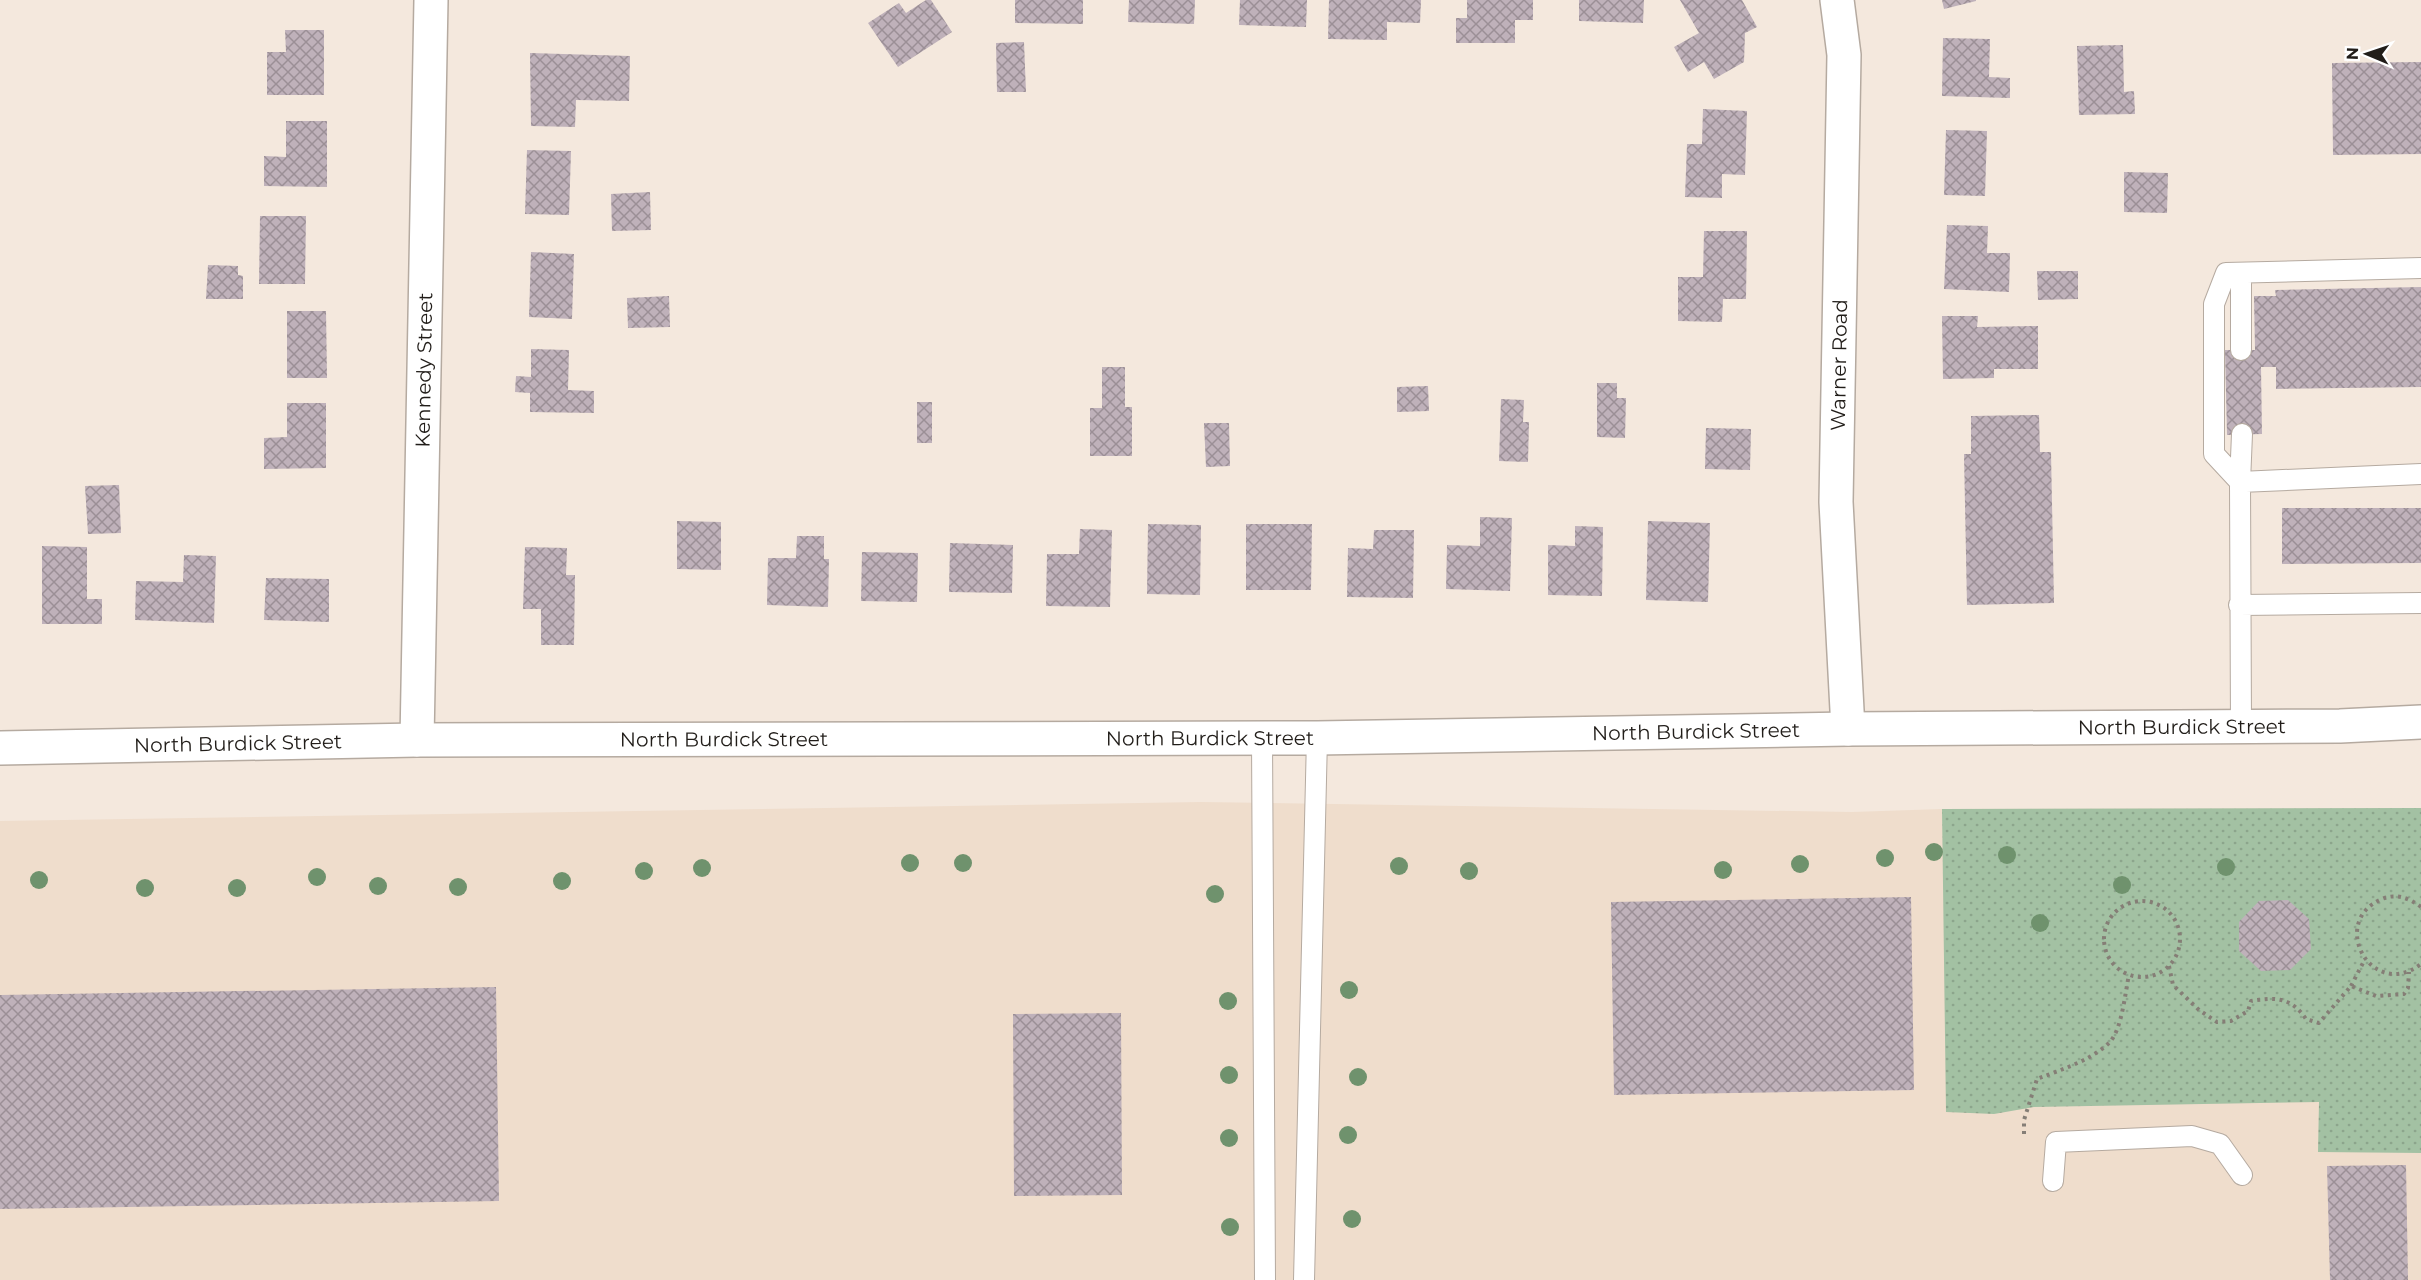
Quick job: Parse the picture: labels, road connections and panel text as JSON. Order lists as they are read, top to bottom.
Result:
{
  "streets": {
    "street": ["Warner Road", "Kennedy Street", "North Burdick Street"]
  },
  "crossings": [
    ["Warner Road", "North Burdick Street"],
    ["Kennedy Street", "North Burdick Street"]
  ],
  "north": "left"
}
